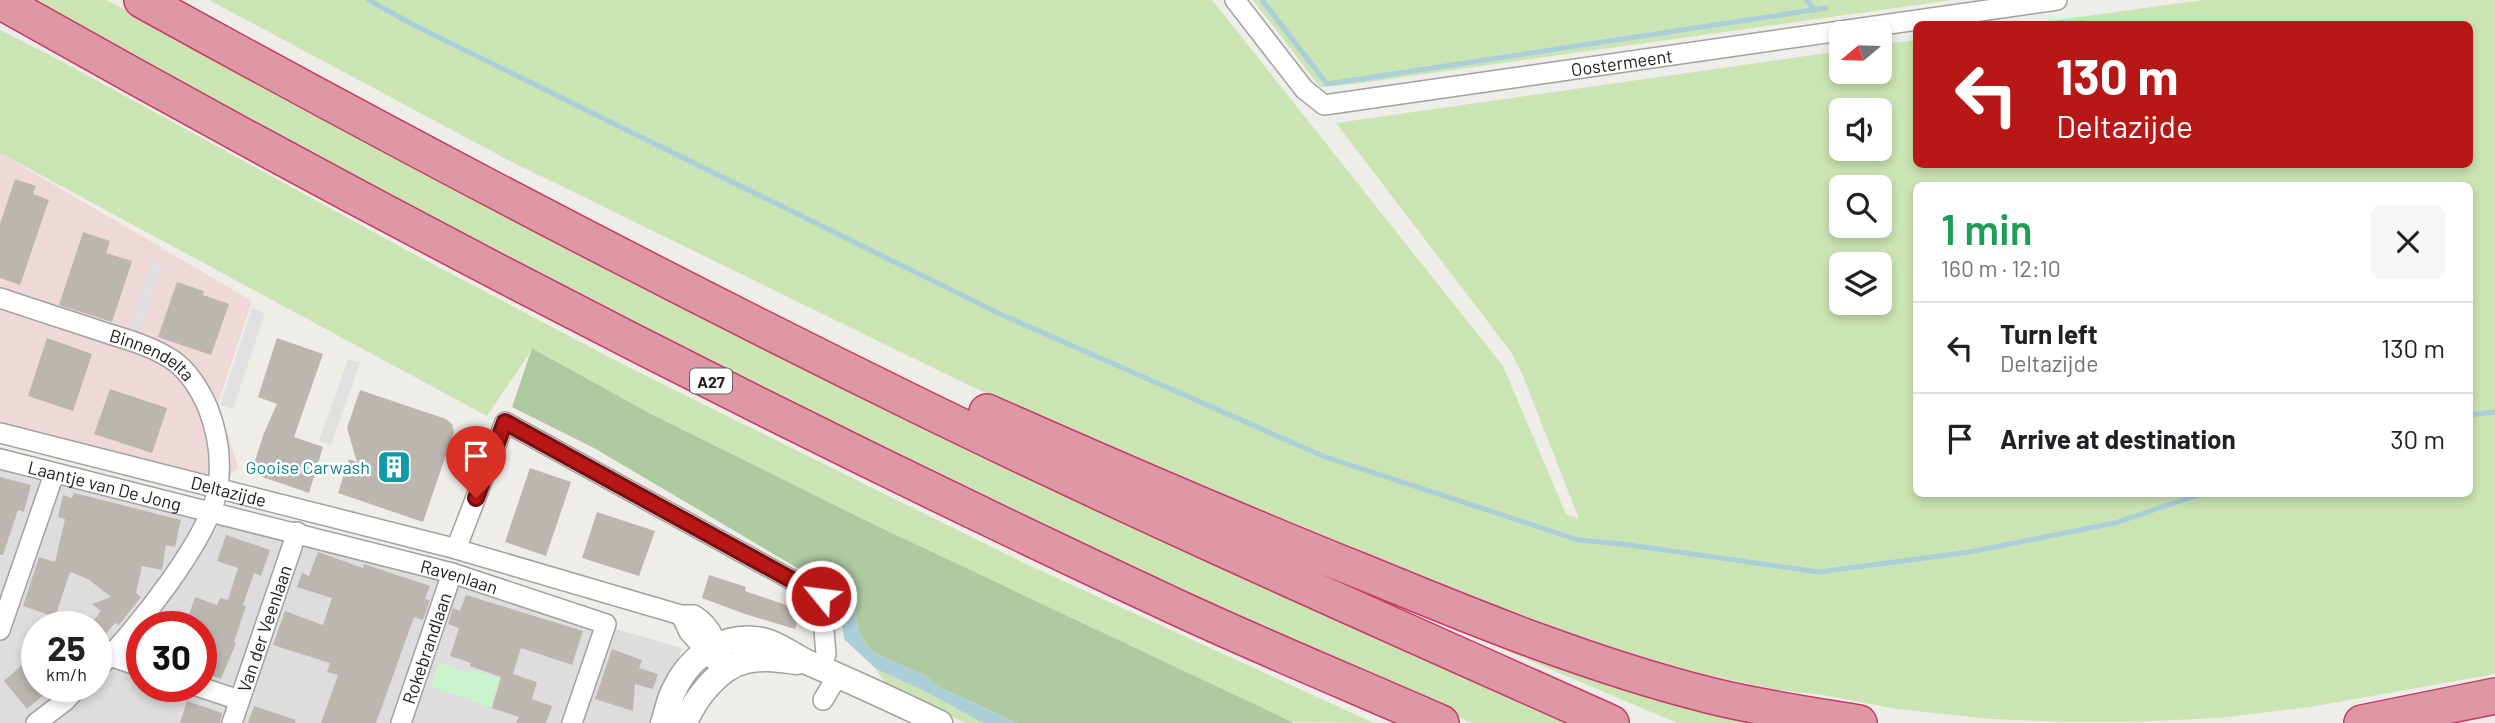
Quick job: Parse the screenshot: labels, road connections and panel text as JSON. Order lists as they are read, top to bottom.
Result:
{
  "streets": {
    "highway": ["A27"],
    "street": [
      "Oostermeent",
      "Binnendelta",
      "Laantje van De Jong",
      "Deltazijde",
      "Ravenlaan",
      "Van der Veenlaan",
      "Rokebrandlaan"
    ]
  },
  "crossings": [
    ["Binnendelta", "Laantje van De Jong"],
    ["Binnendelta", "Deltazijde"],
    ["Binnendelta", "Ravenlaan"],
    ["Laantje van De Jong", "Ravenlaan"],
    ["Ravenlaan", "Van der Veenlaan"],
    ["Ravenlaan", "Rokebrandlaan"]
  ],
  "places": {
    "building": ["Gooise Carwash"]
  },
  "north": "left",
  "page": {
    "turn": ["130 m", "Deltazijde"],
    "heading": ["1 min", "160 m · 12:10"],
    "list": [
      {
        "name": "Turn left",
        "note": "Deltazijde",
        "value": "130 m"
      },
      {
        "name": "Arrive at destination",
        "value": "30 m"
      }
    ],
    "speed": "25 km/h",
    "limit": "30"
  }
}
